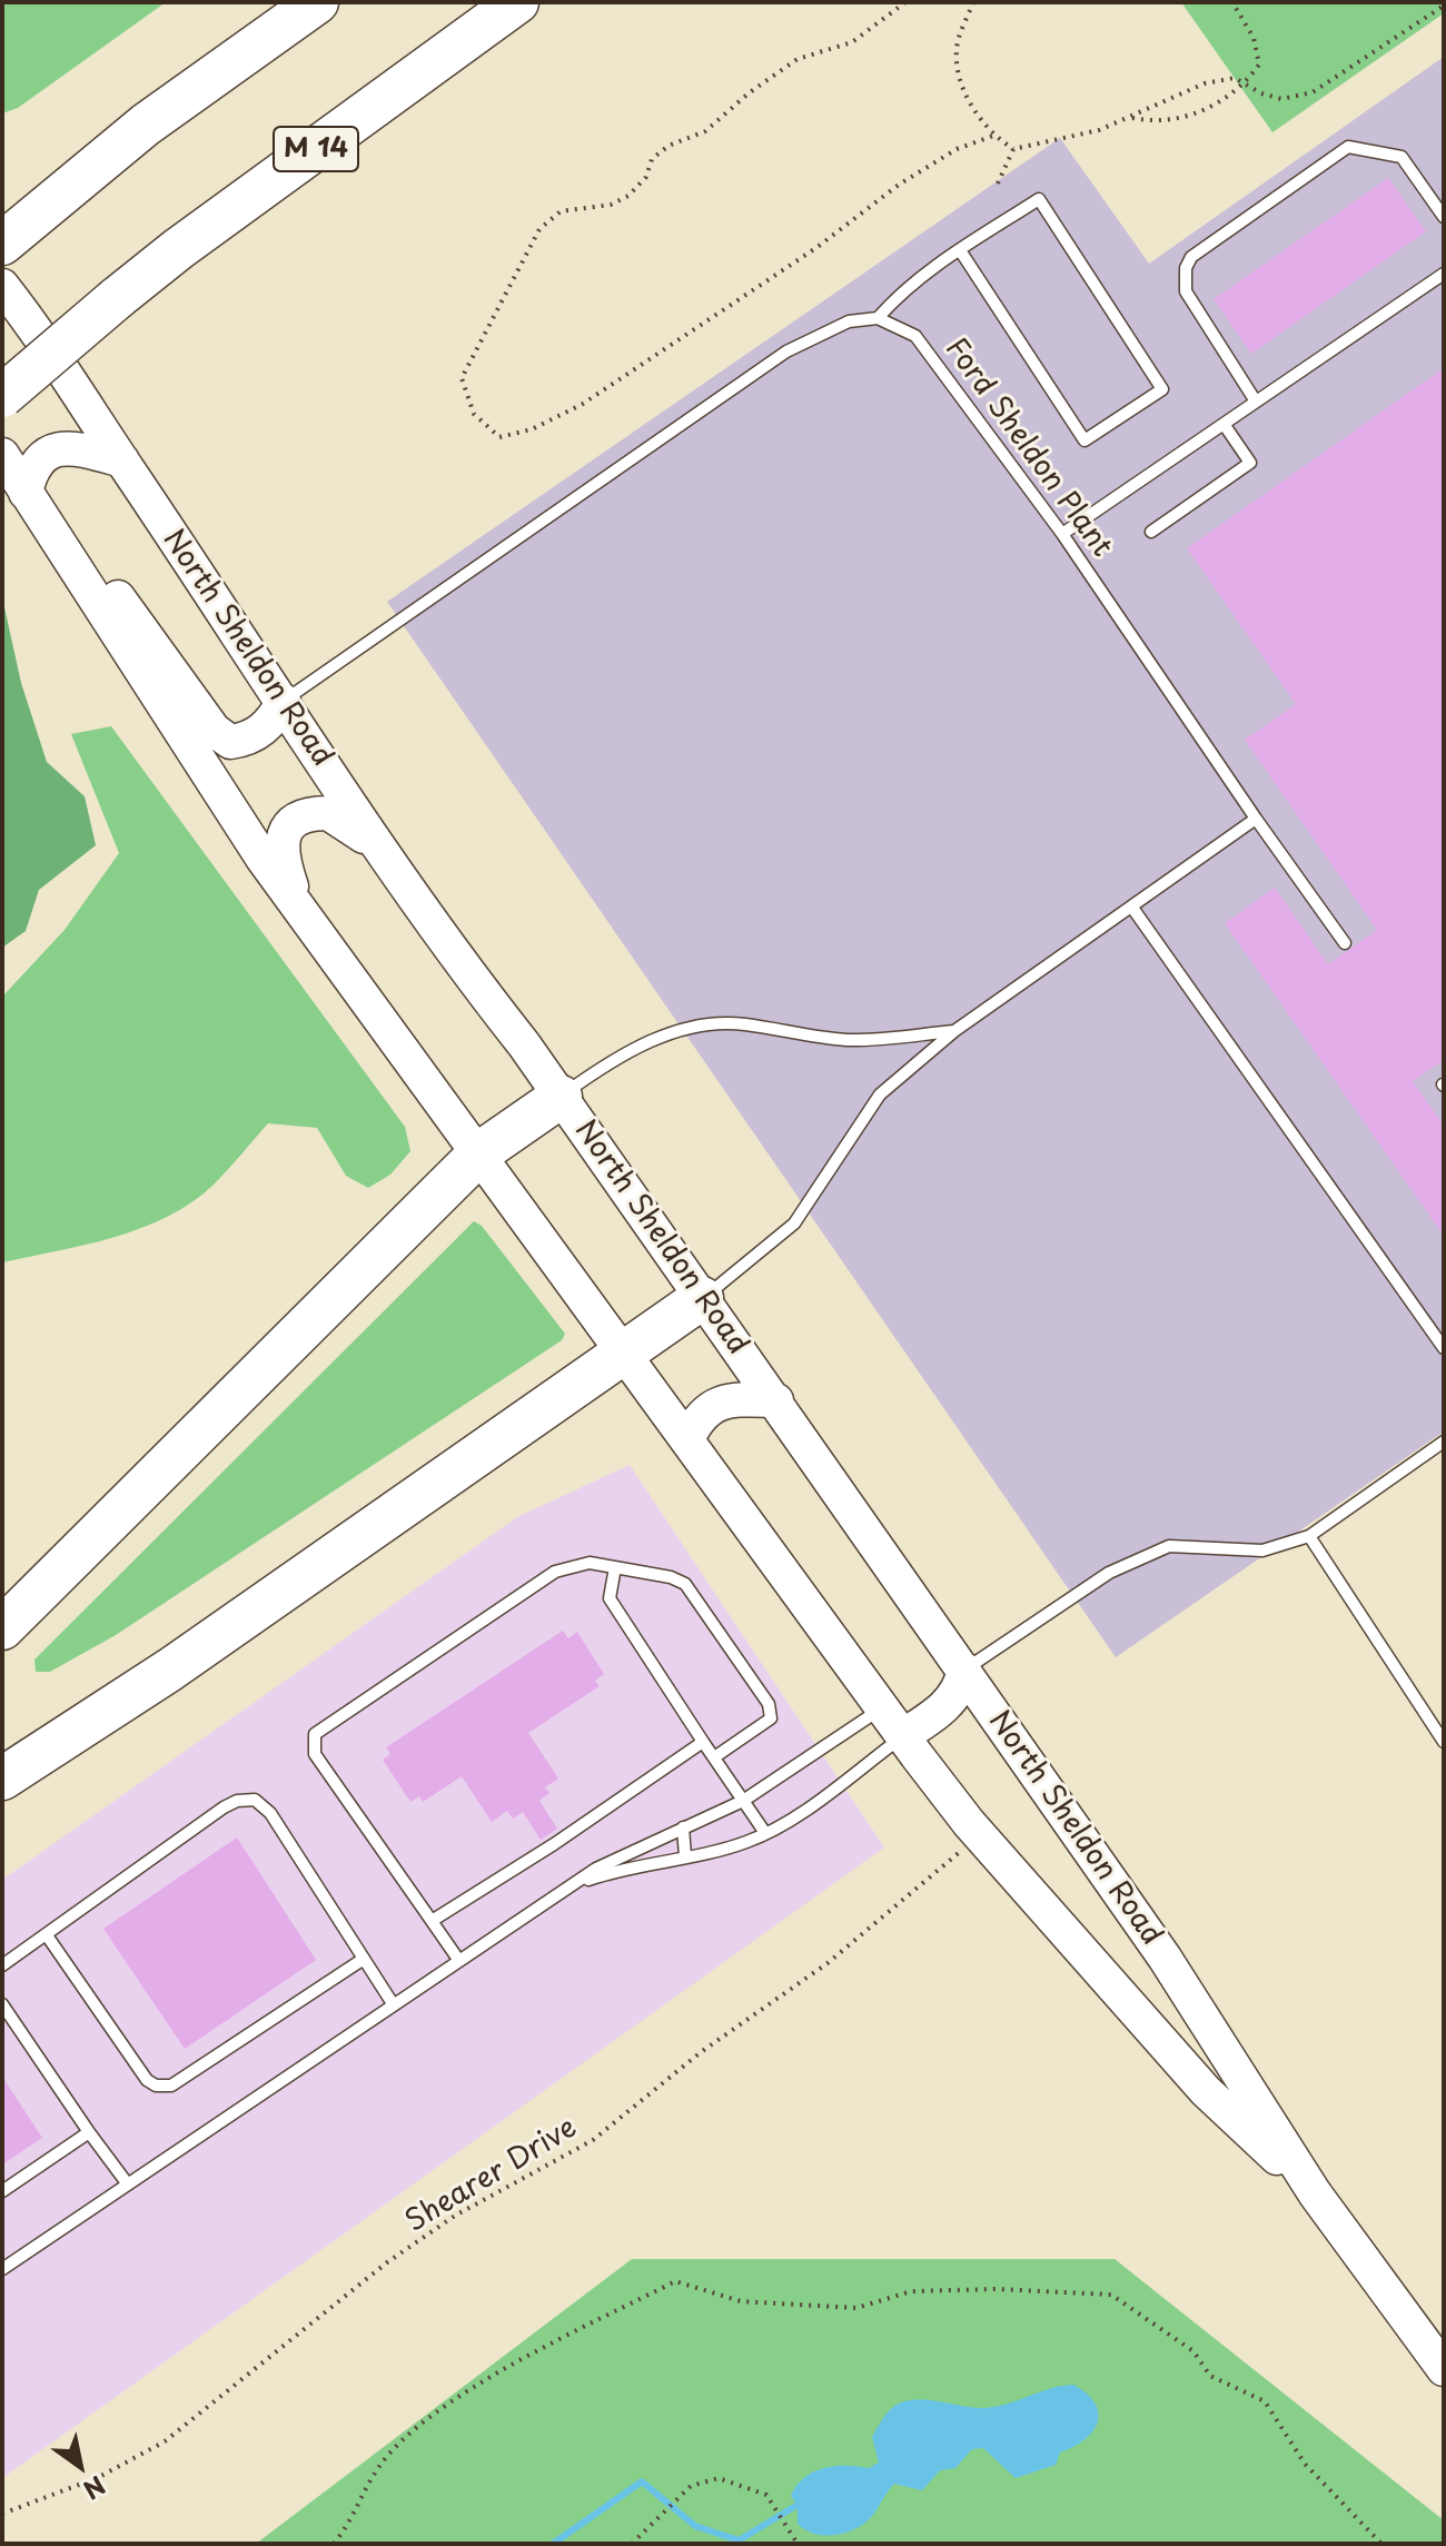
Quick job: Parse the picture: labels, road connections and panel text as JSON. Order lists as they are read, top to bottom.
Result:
{
  "streets": {
    "highway": ["M 14"],
    "main road": ["North Sheldon Road"],
    "lane": ["Ford Sheldon Plant"],
    "path": ["Shearer Drive"]
  },
  "crossings": [
    ["North Sheldon Road", "Shearer Drive"]
  ],
  "north": "bottom right"
}
